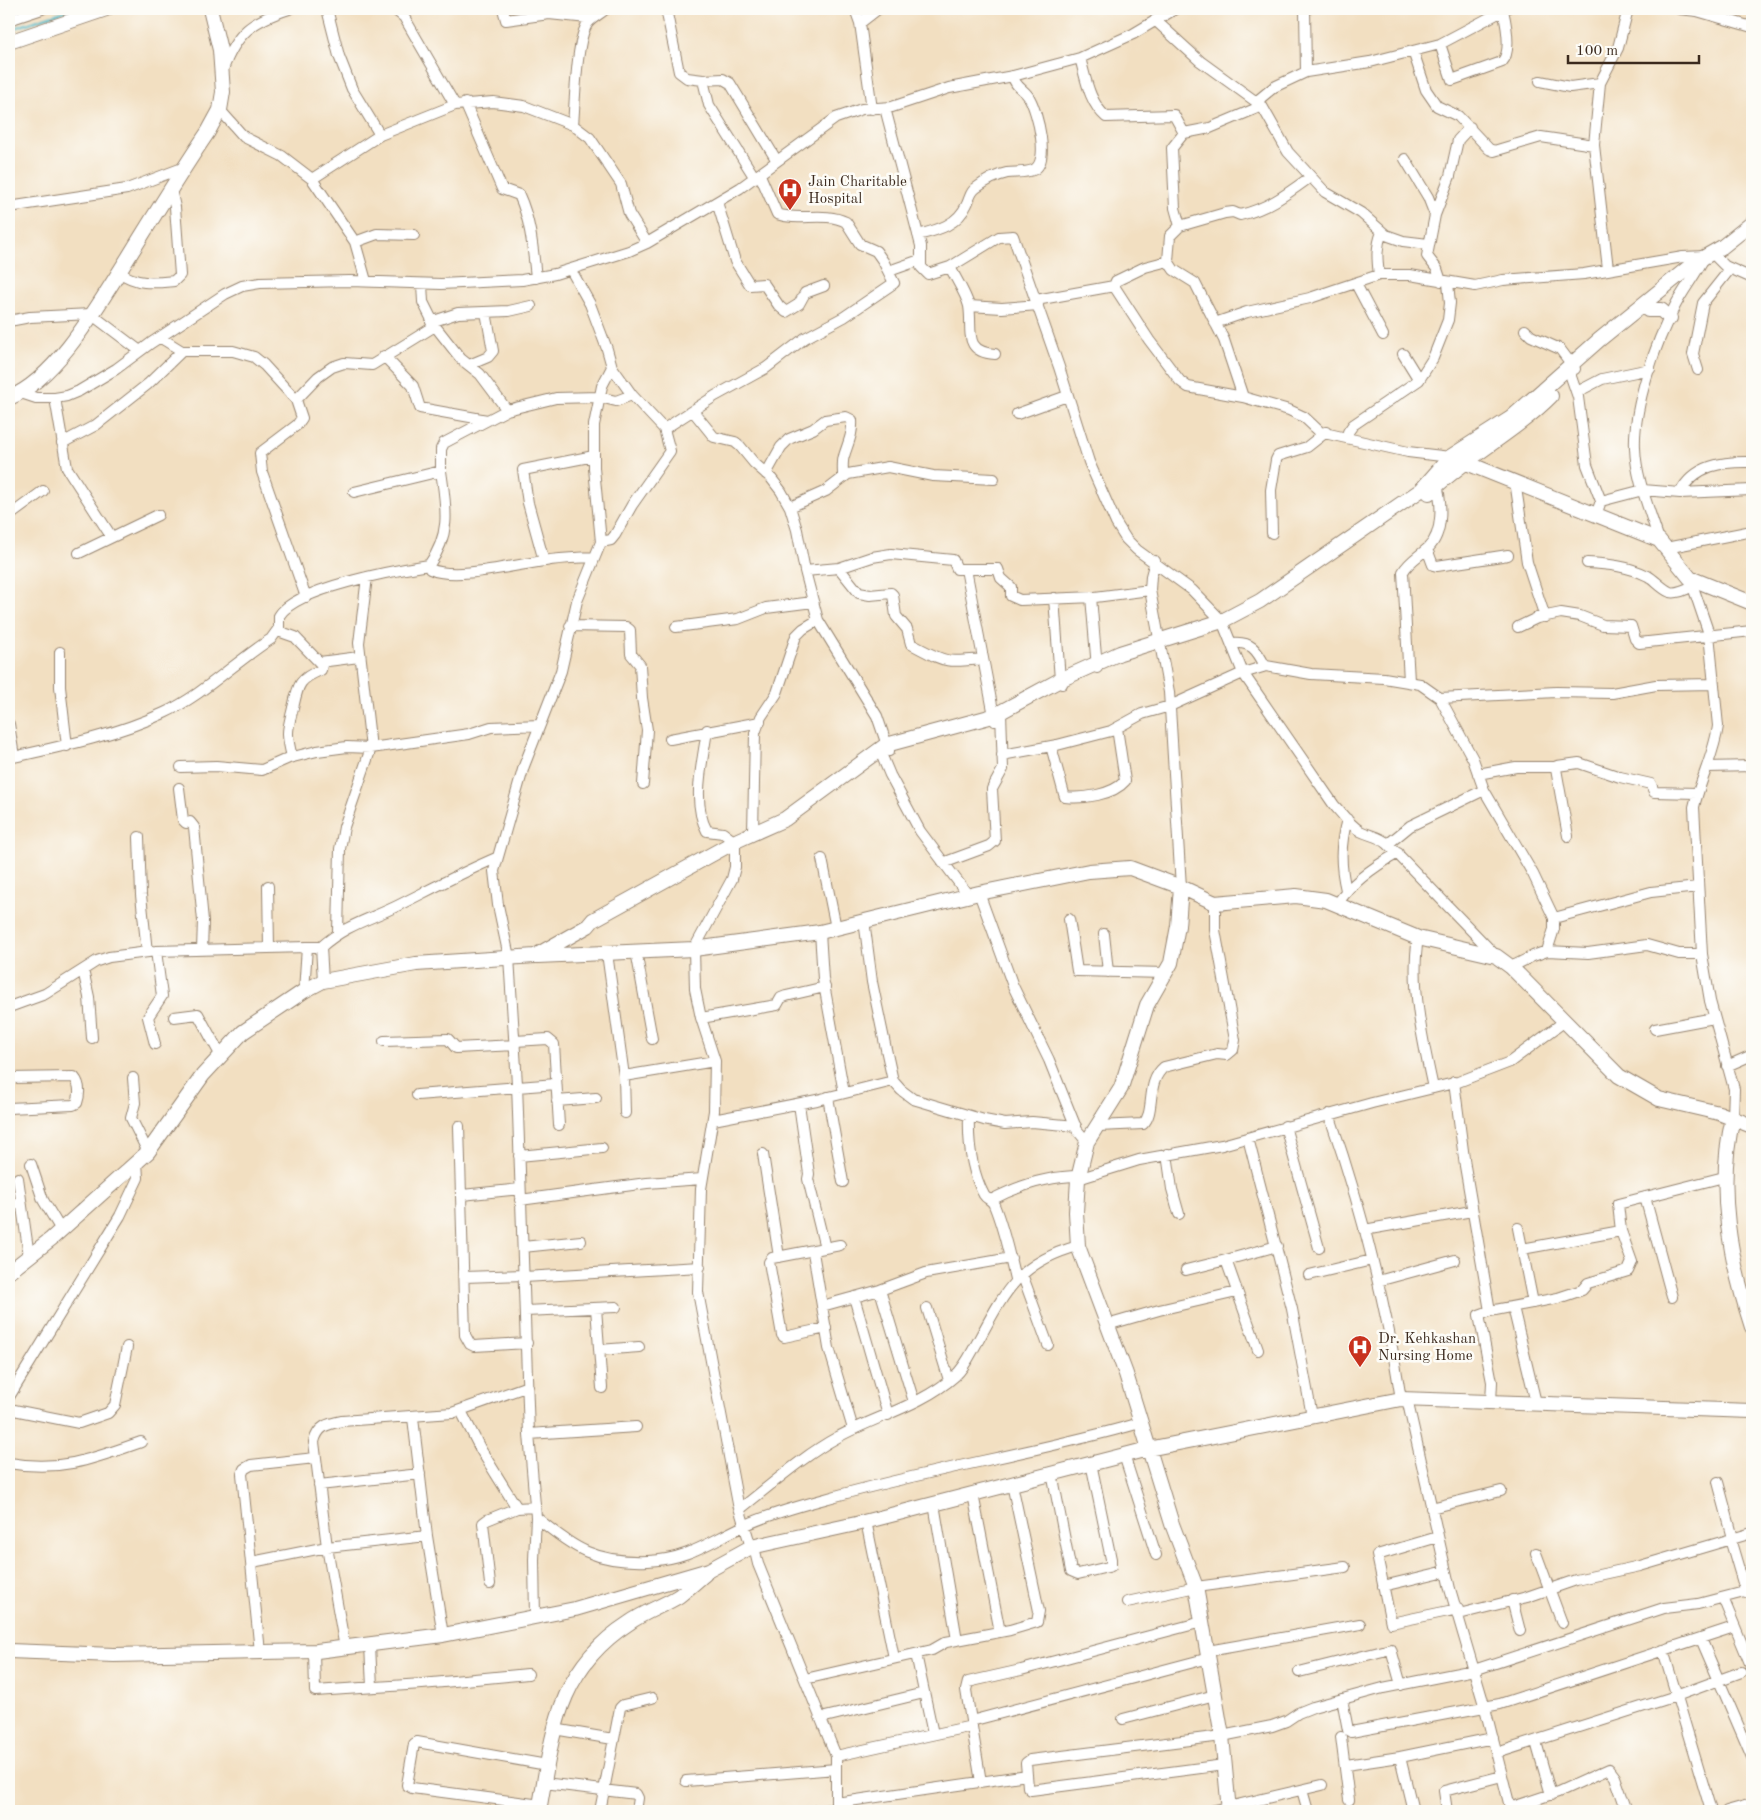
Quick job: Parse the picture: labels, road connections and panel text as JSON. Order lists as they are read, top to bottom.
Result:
{
  "places": {
    "hospital": ["Jain Charitable Hospital", "Dr. Kehkashan Nursing Home"]
  },
  "scale_bar": "100 m"
}
